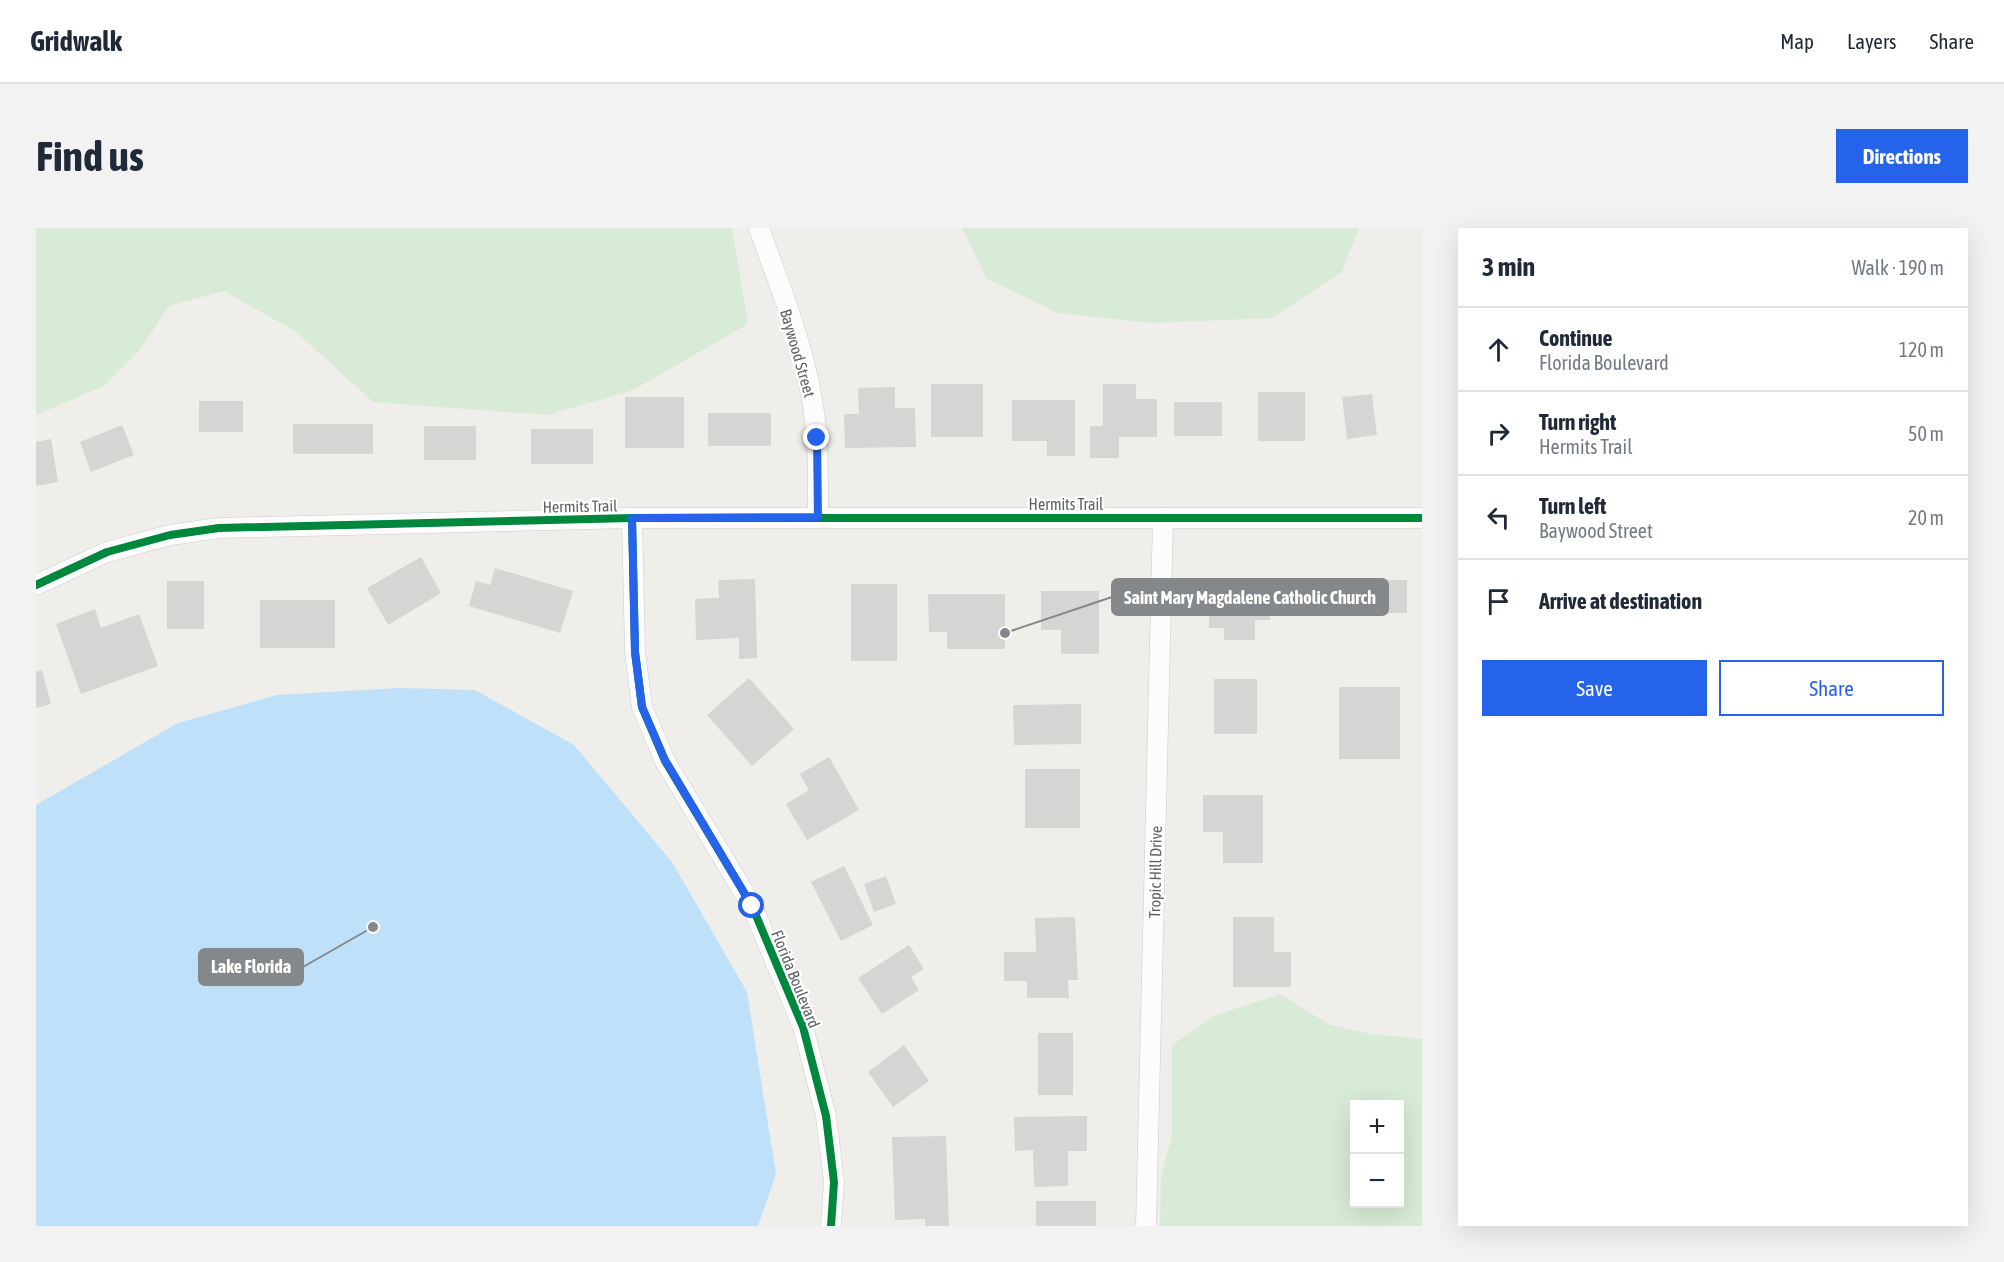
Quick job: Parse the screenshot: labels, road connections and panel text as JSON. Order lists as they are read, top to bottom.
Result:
{
  "streets": {
    "street": [
      "Baywood Street",
      "Hermits Trail",
      "Tropic Hill Drive",
      "Florida Boulevard"
    ]
  },
  "crossings": [
    ["Baywood Street", "Hermits Trail"],
    ["Hermits Trail", "Tropic Hill Drive"],
    ["Hermits Trail", "Florida Boulevard"]
  ],
  "places": ["Saint Mary Magdalene Catholic Church", "Lake Florida"],
  "page": {
    "header": "Gridwalk",
    "nav": ["Map", "Layers", "Share"],
    "buttons": [
      "Directions",
      ["Save", "Share"]
    ],
    "title": "Find us",
    "heading": ["3 min", "Walk · 190 m"],
    "list": [
      ["Continue", "Florida Boulevard", "120 m"],
      ["Turn right", "Hermits Trail", "50 m"],
      ["Turn left", "Baywood Street", "20 m"],
      "Arrive at destination"
    ],
    "map_buttons": ["+", "−"]
  }
}
